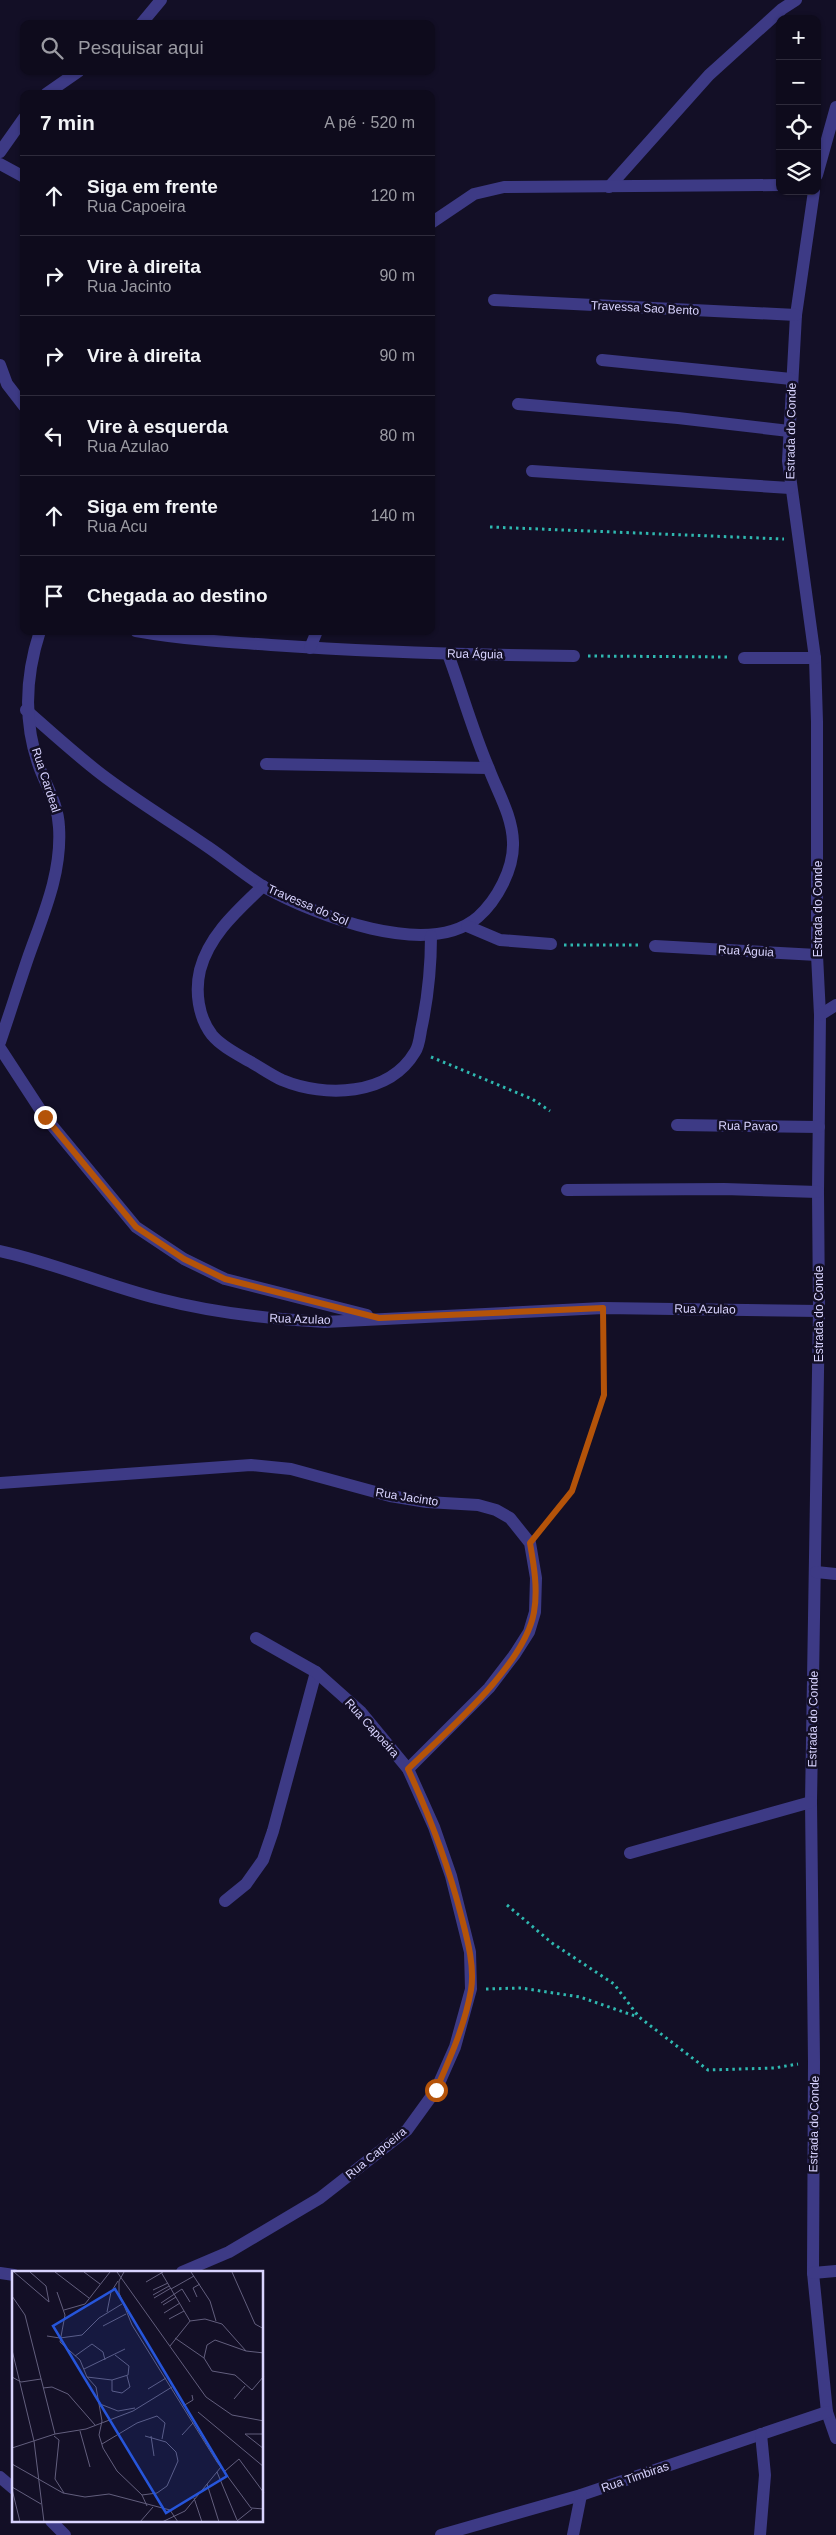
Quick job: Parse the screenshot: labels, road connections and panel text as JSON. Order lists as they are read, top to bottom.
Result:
{
  "streets": {
    "street": [
      "Travessa Sao Bento",
      "Estrada do Conde",
      "Rua Águia",
      "Rua Cardeal",
      "Travessa do Sol",
      "Rua Pavao",
      "Rua Azulao",
      "Rua Jacinto",
      "Rua Capoeira",
      "Rua Timbiras"
    ]
  },
  "crossings": [
    ["Travessa Sao Bento", "Estrada do Conde"],
    ["Estrada do Conde", "Rua Águia"],
    ["Estrada do Conde", "Rua Pavao"],
    ["Estrada do Conde", "Rua Azulao"],
    ["Estrada do Conde", "Rua Timbiras"],
    ["Rua Águia", "Travessa do Sol"],
    ["Rua Cardeal", "Travessa do Sol"],
    ["Rua Jacinto", "Rua Capoeira"]
  ],
  "page": {
    "map_buttons": ["+", "−"],
    "search": "Pesquisar aqui",
    "heading": ["7 min", "A pé · 520 m"],
    "list": [
      ["Siga em frente", "Rua Capoeira", "120 m"],
      ["Vire à direita", "Rua Jacinto", "90 m"],
      ["Vire à direita", "90 m"],
      ["Vire à esquerda", "Rua Azulao", "80 m"],
      ["Siga em frente", "Rua Acu", "140 m"],
      "Chegada ao destino"
    ]
  }
}
